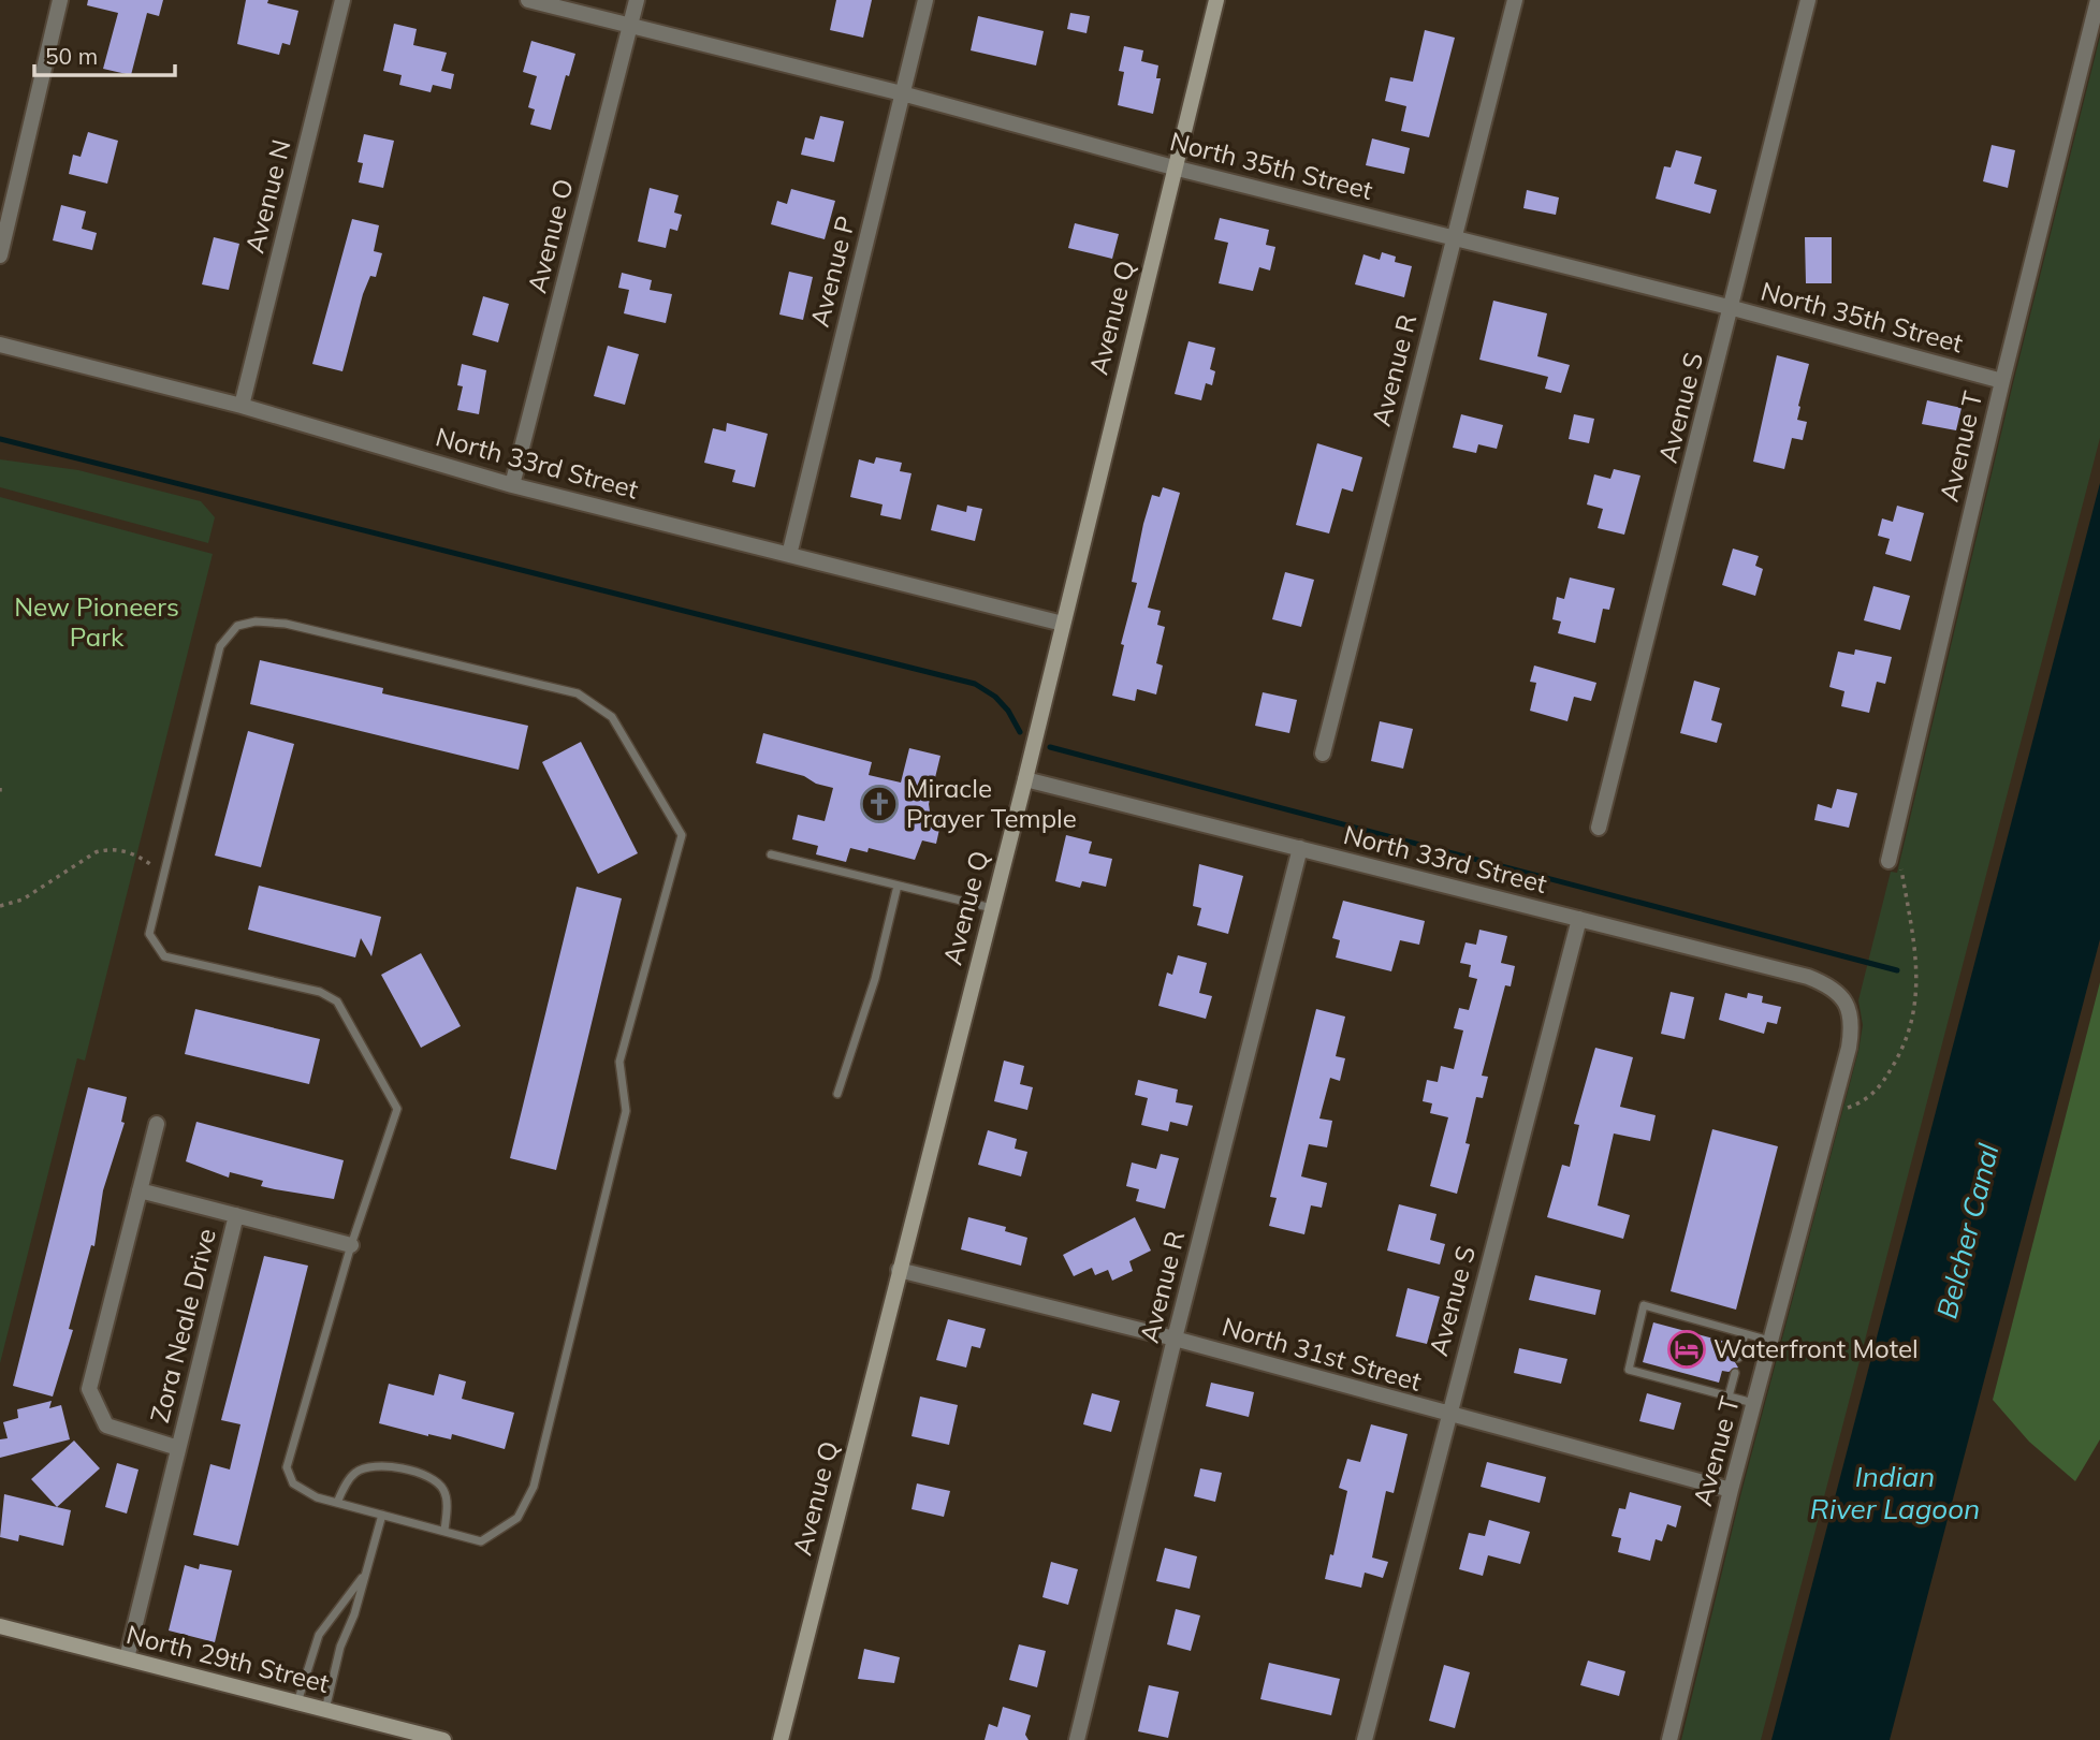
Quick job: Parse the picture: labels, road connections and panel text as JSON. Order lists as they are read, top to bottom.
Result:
{
  "streets": {
    "street": [
      "North 35th Street",
      "Avenue N",
      "Avenue O",
      "Avenue P",
      "Avenue Q",
      "Avenue R",
      "Avenue S",
      "Avenue T",
      "North 33rd Street",
      "Zora Neale Drive",
      "North 31st Street",
      "North 29th Street"
    ]
  },
  "crossings": [
    ["North 35th Street", "Avenue O"],
    ["North 35th Street", "Avenue P"],
    ["North 35th Street", "Avenue Q"],
    ["North 35th Street", "Avenue R"],
    ["North 35th Street", "Avenue S"],
    ["North 35th Street", "Avenue T"],
    ["Avenue N", "North 33rd Street"],
    ["Avenue O", "North 33rd Street"],
    ["Avenue P", "North 33rd Street"],
    ["Avenue Q", "North 33rd Street"],
    ["Avenue Q", "North 31st Street"],
    ["Avenue R", "North 33rd Street"],
    ["Avenue R", "North 31st Street"],
    ["Avenue S", "North 33rd Street"],
    ["Avenue S", "North 31st Street"],
    ["Avenue T", "North 33rd Street"],
    ["Avenue T", "North 31st Street"],
    ["Zora Neale Drive", "North 29th Street"]
  ],
  "water": ["Belcher Canal", "Indian River Lagoon"],
  "parks": ["New Pioneers Park"],
  "places": {
    "church": ["Miracle Prayer Temple"],
    "hotel": ["Waterfront Motel"]
  },
  "scale_bar": "50 m"
}
